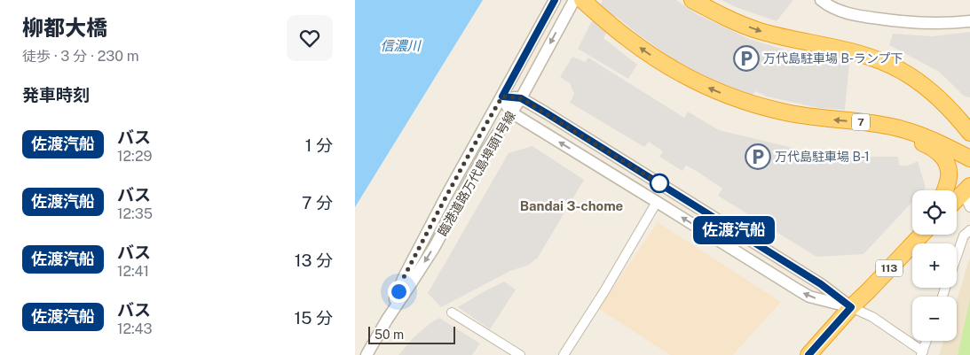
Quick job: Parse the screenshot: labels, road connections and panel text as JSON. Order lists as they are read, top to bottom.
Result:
{
  "streets": {
    "highway": ["7", "113"],
    "street": ["臨港道路万代島埠頭1号線"]
  },
  "districts": ["Bandai 3-chome"],
  "water": ["信濃川"],
  "places": {
    "parking": ["万代島駐車場 B-ランプ下", "万代島駐車場 B-1"]
  },
  "lines": ["bus line 佐渡汽船"],
  "scale_bar": "50 m",
  "page": {
    "heading": [
      ["柳都大橋", "徒歩 · 3 分 · 230 m"],
      "発車時刻"
    ],
    "on_map": "佐渡汽船",
    "list": [
      {
        "mark": "佐渡汽船",
        "name": "バス",
        "note": "12:29",
        "value": "1 分"
      },
      {
        "mark": "佐渡汽船",
        "name": "バス",
        "note": "12:35",
        "value": "7 分"
      },
      {
        "mark": "佐渡汽船",
        "name": "バス",
        "note": "12:41",
        "value": "13 分"
      },
      {
        "mark": "佐渡汽船",
        "name": "バス",
        "note": "12:43",
        "value": "15 分"
      }
    ],
    "map_buttons": ["+", "−"],
    "scale": "50 m"
  }
}
